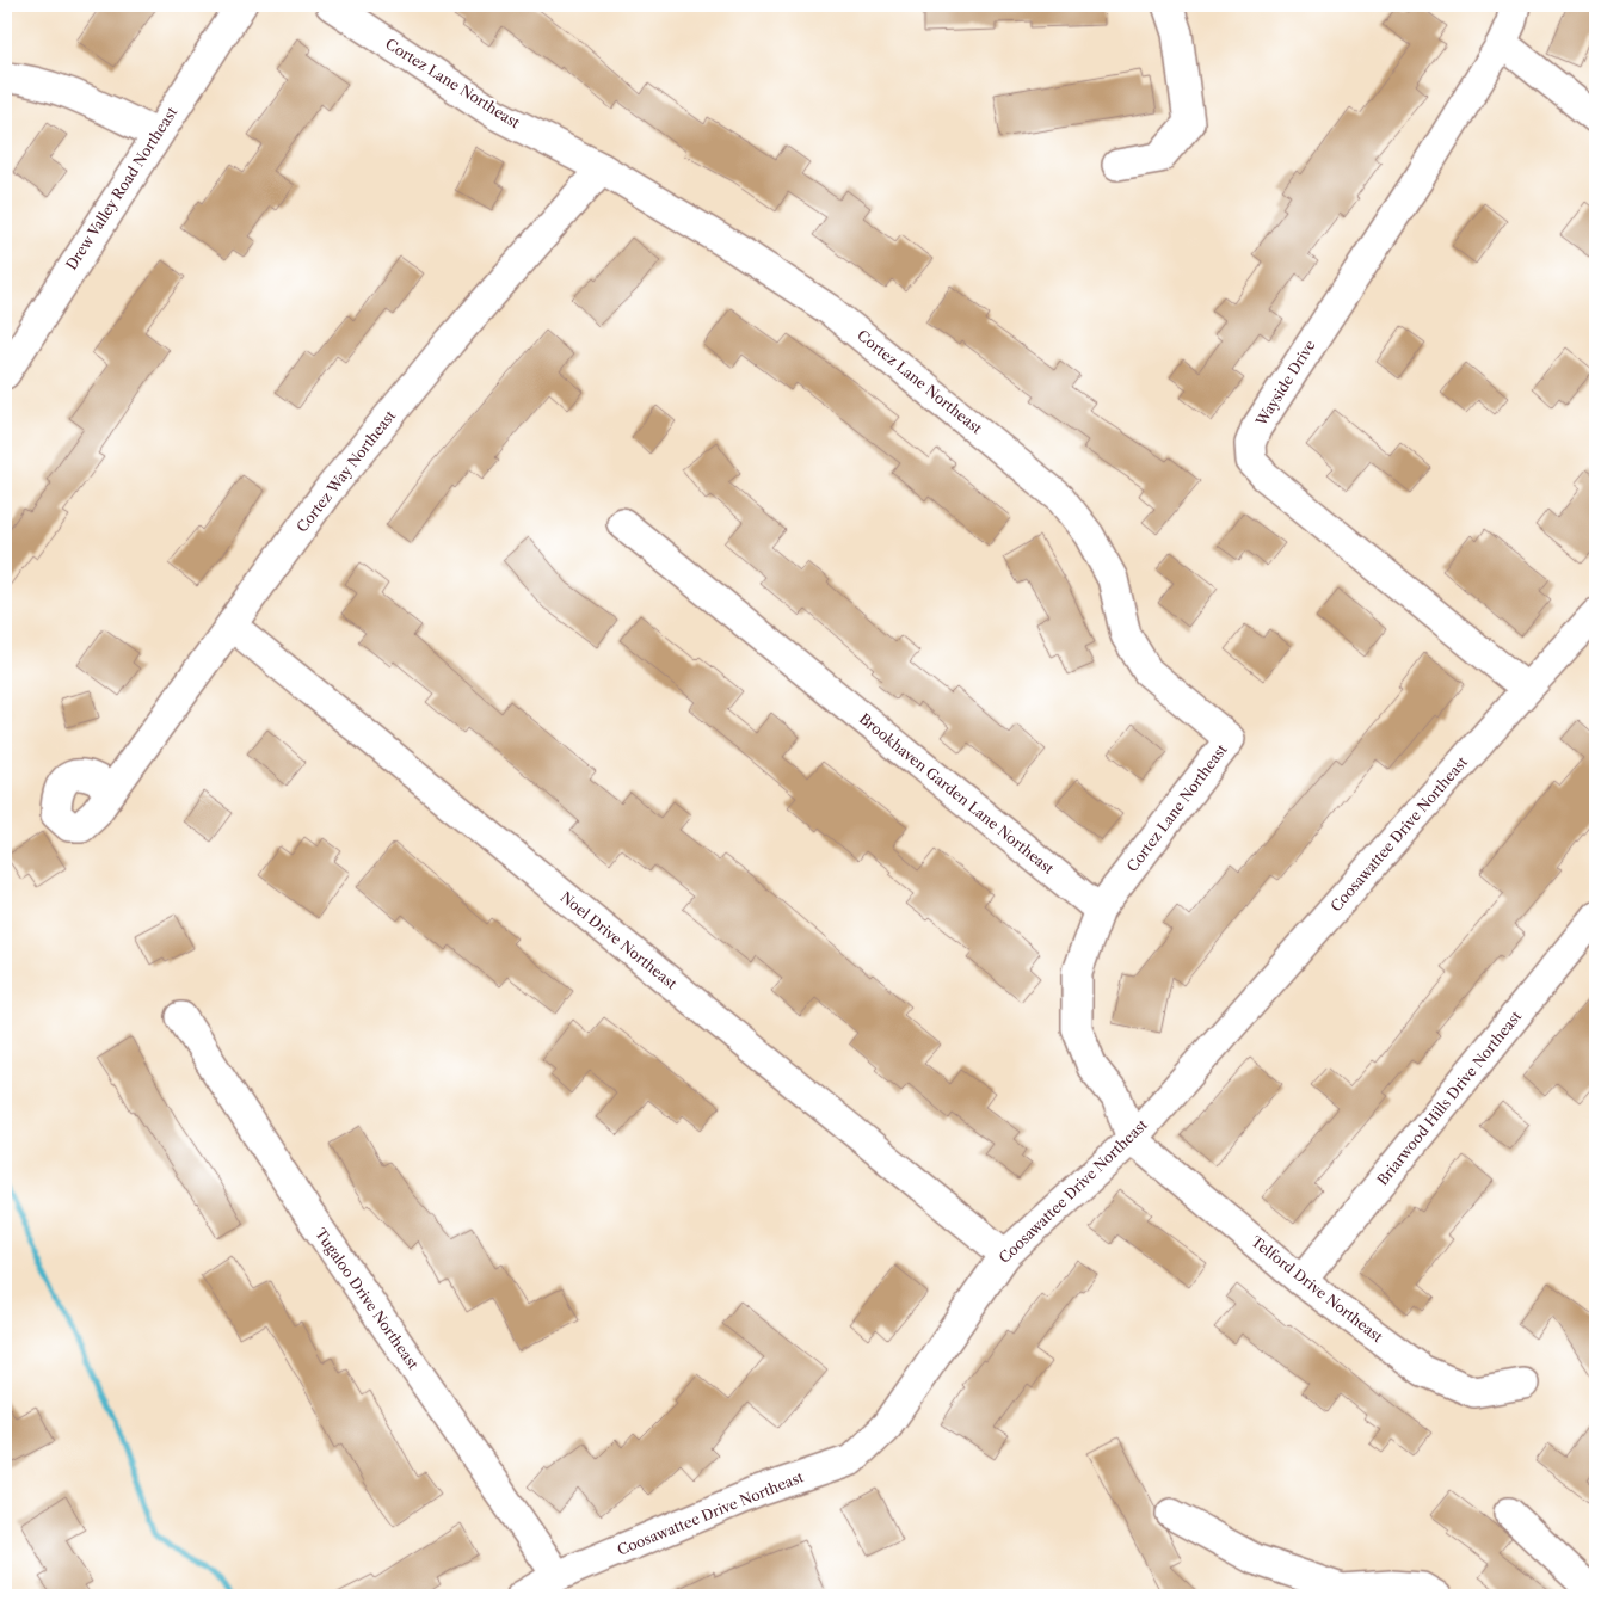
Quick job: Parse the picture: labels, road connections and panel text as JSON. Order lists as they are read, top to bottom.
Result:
{
  "streets": {
    "street": [
      "Cortez Lane Northeast",
      "Drew Valley Road Northeast",
      "Wayside Drive",
      "Cortez Way Northeast",
      "Brookhaven Garden Lane Northeast",
      "Coosawattee Drive Northeast",
      "Noel Drive Northeast",
      "Briarwood Hills Drive Northeast",
      "Telford Drive Northeast",
      "Tugaloo Drive Northeast"
    ]
  },
  "crossings": [
    ["Cortez Lane Northeast", "Cortez Way Northeast"],
    ["Cortez Lane Northeast", "Brookhaven Garden Lane Northeast"],
    ["Wayside Drive", "Coosawattee Drive Northeast"],
    ["Cortez Way Northeast", "Noel Drive Northeast"],
    ["Coosawattee Drive Northeast", "Noel Drive Northeast"],
    ["Coosawattee Drive Northeast", "Telford Drive Northeast"],
    ["Coosawattee Drive Northeast", "Tugaloo Drive Northeast"],
    ["Briarwood Hills Drive Northeast", "Telford Drive Northeast"]
  ]
}
